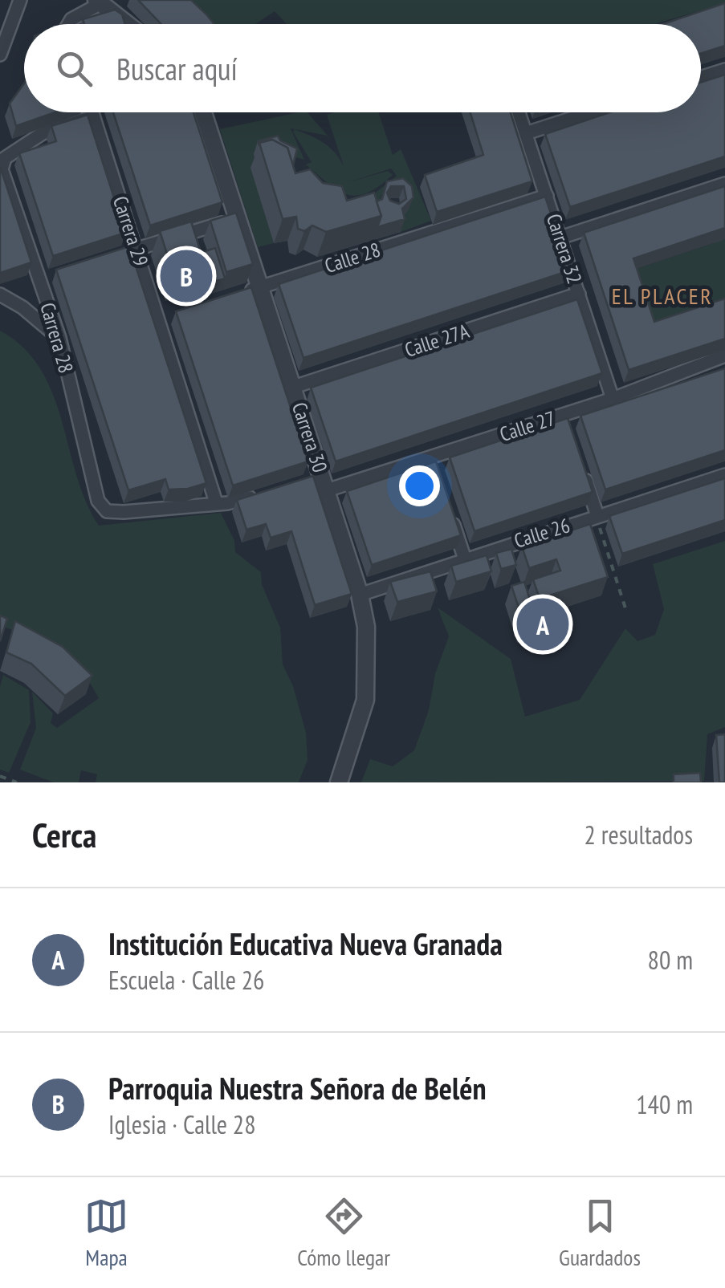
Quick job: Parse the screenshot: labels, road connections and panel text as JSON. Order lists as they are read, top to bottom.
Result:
{
  "streets": {
    "street": [
      "Carrera 29",
      "Carrera 32",
      "Calle 28",
      "Carrera 28",
      "Calle 27A",
      "Calle 27",
      "Carrera 30",
      "Calle 26"
    ]
  },
  "crossings": [
    ["Carrera 29", "Carrera 28"],
    ["Carrera 32", "Calle 28"],
    ["Carrera 32", "Calle 27A"],
    ["Carrera 32", "Calle 27"],
    ["Calle 28", "Carrera 30"],
    ["Calle 27A", "Carrera 30"],
    ["Calle 27", "Carrera 30"],
    ["Carrera 30", "Calle 26"]
  ],
  "districts": ["EL PLACER"],
  "page": {
    "search": "Buscar aquí",
    "pins": ["B", "A"],
    "heading": ["Cerca", "2 resultados"],
    "list": [
      {
        "mark": "A",
        "name": "Institución Educativa Nueva Granada",
        "note": "Escuela · Calle 26",
        "value": "80 m"
      },
      {
        "mark": "B",
        "name": "Parroquia Nuestra Señora de Belén",
        "note": "Iglesia · Calle 28",
        "value": "140 m"
      }
    ],
    "nav": ["Mapa", "Cómo llegar", "Guardados"]
  }
}
